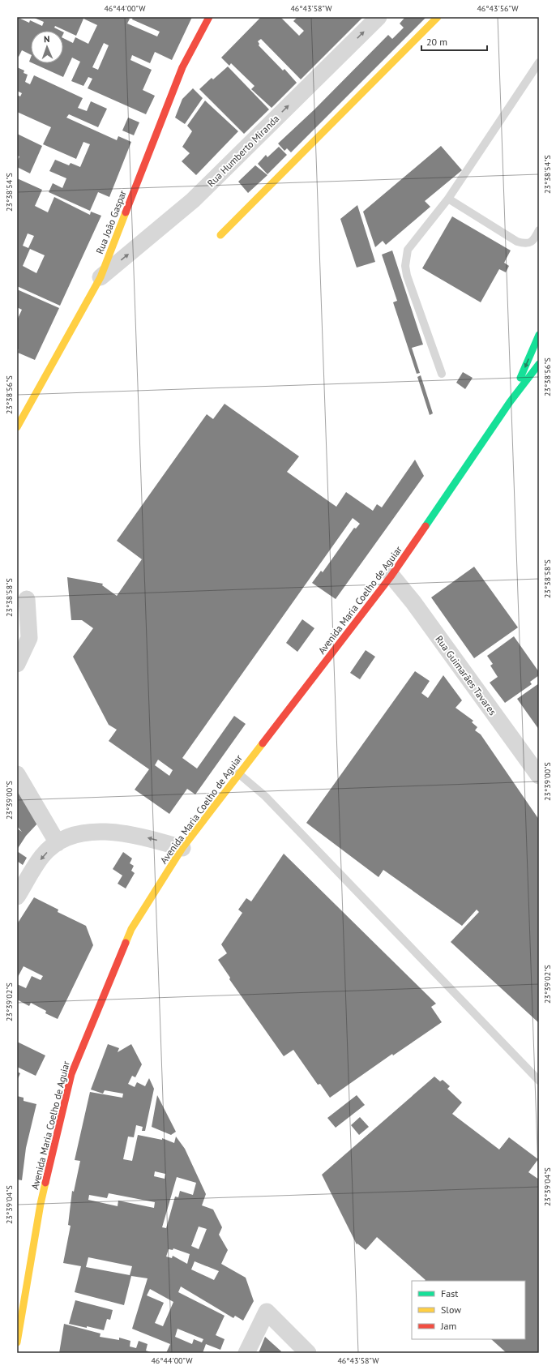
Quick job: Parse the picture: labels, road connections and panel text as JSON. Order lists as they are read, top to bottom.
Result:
{
  "streets": {
    "main road": ["Rua João Gaspar", "Avenida Maria Coelho de Aguiar"],
    "street": ["Rua Humberto Miranda", "Rua Guimarães Tavares"]
  },
  "crossings": [
    ["Rua Humberto Miranda", "Rua João Gaspar"],
    ["Avenida Maria Coelho de Aguiar", "Rua Guimarães Tavares"]
  ],
  "one_way": ["Rua Humberto Miranda"],
  "legend": ["Fast", "Slow", "Jam"],
  "scale_bar": "20 m",
  "north": "top",
  "coordinates": [
    "46°44'00\"W",
    "46°43'58\"W",
    "46°43'56\"W",
    "23°38'54\"S",
    "23°38'56\"S",
    "23°38'58\"S",
    "23°39'00\"S",
    "23°39'02\"S",
    "23°39'04\"S"
  ]
}
